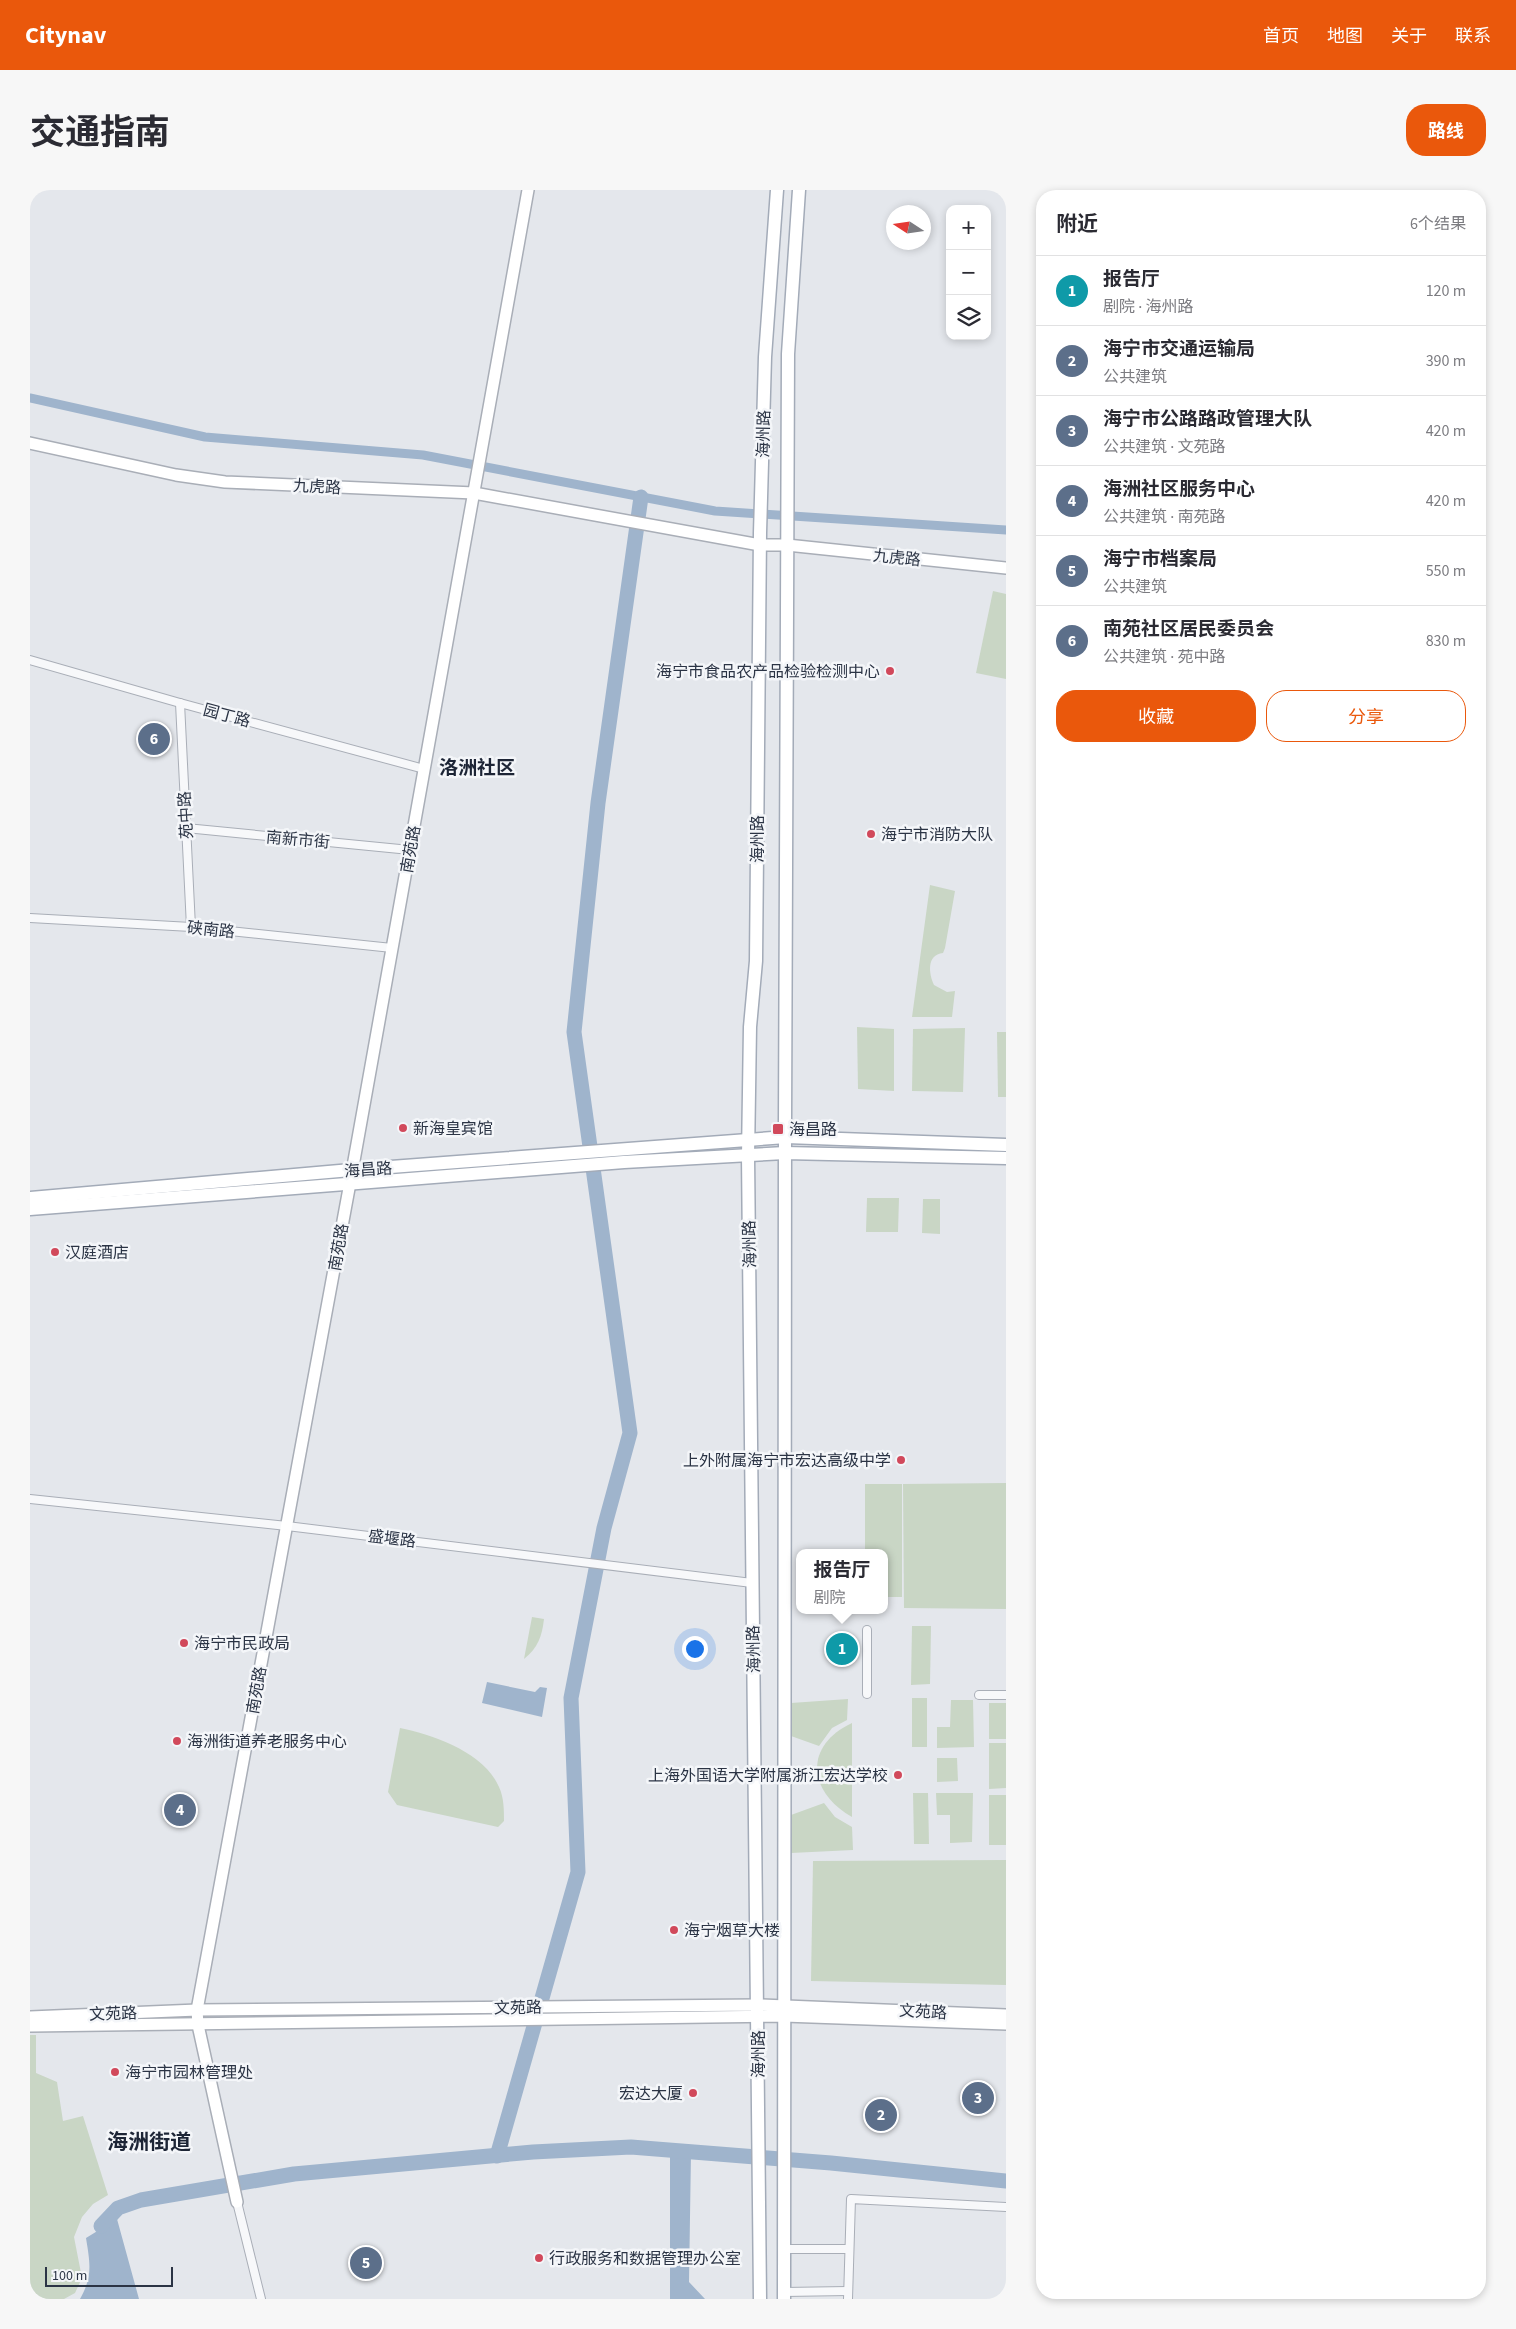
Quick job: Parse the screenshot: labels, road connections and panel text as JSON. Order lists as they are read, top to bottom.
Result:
{
  "streets": {
    "main road": ["海州路", "海昌路"],
    "street": [
      "九虎路",
      "园丁路",
      "苑中路",
      "南新市街",
      "南苑路",
      "硖南路",
      "盛堰路",
      "文苑路"
    ]
  },
  "crossings": [
    ["海州路", "九虎路"],
    ["海州路", "海昌路"],
    ["海州路", "盛堰路"],
    ["海州路", "文苑路"],
    ["九虎路", "南苑路"],
    ["园丁路", "苑中路"],
    ["园丁路", "南苑路"],
    ["苑中路", "南新市街"],
    ["苑中路", "硖南路"],
    ["南新市街", "南苑路"],
    ["南苑路", "硖南路"],
    ["南苑路", "海昌路"],
    ["南苑路", "盛堰路"],
    ["南苑路", "文苑路"]
  ],
  "districts": ["洛洲社区", "海洲街道"],
  "places": {
    "other": [
      "海宁市食品农产品检验检测中心",
      "海宁市消防大队",
      "新海皇宾馆",
      "汉庭酒店",
      "上外附属海宁市宏达高级中学",
      "海宁市民政局",
      "海洲街道养老服务中心",
      "上海外国语大学附属浙江宏达学校",
      "海宁烟草大楼",
      "海宁市园林管理处",
      "宏达大厦",
      "行政服务和数据管理办公室"
    ],
    "transit": ["海昌路"]
  },
  "scale_bar": "100 m",
  "north": "left",
  "page": {
    "header": "Citynav",
    "nav": [
      "首页",
      "地图",
      "关于",
      "联系"
    ],
    "title": "交通指南",
    "buttons": [
      "路线",
      ["收藏", "分享"]
    ],
    "heading": ["附近", "6个结果"],
    "map_buttons": ["+", "−"],
    "list": [
      {
        "mark": "1",
        "name": "报告厅",
        "note": "剧院 · 海州路",
        "value": "120 m"
      },
      {
        "mark": "2",
        "name": "海宁市交通运输局",
        "note": "公共建筑",
        "value": "390 m"
      },
      {
        "mark": "3",
        "name": "海宁市公路路政管理大队",
        "note": "公共建筑 · 文苑路",
        "value": "420 m"
      },
      {
        "mark": "4",
        "name": "海洲社区服务中心",
        "note": "公共建筑 · 南苑路",
        "value": "420 m"
      },
      {
        "mark": "5",
        "name": "海宁市档案局",
        "note": "公共建筑",
        "value": "550 m"
      },
      {
        "mark": "6",
        "name": "南苑社区居民委员会",
        "note": "公共建筑 · 苑中路",
        "value": "830 m"
      }
    ],
    "pins": [
      "6",
      "1",
      "4",
      "3",
      "2",
      "5"
    ],
    "popup": ["报告厅", "剧院"],
    "scale": "100 m"
  }
}
